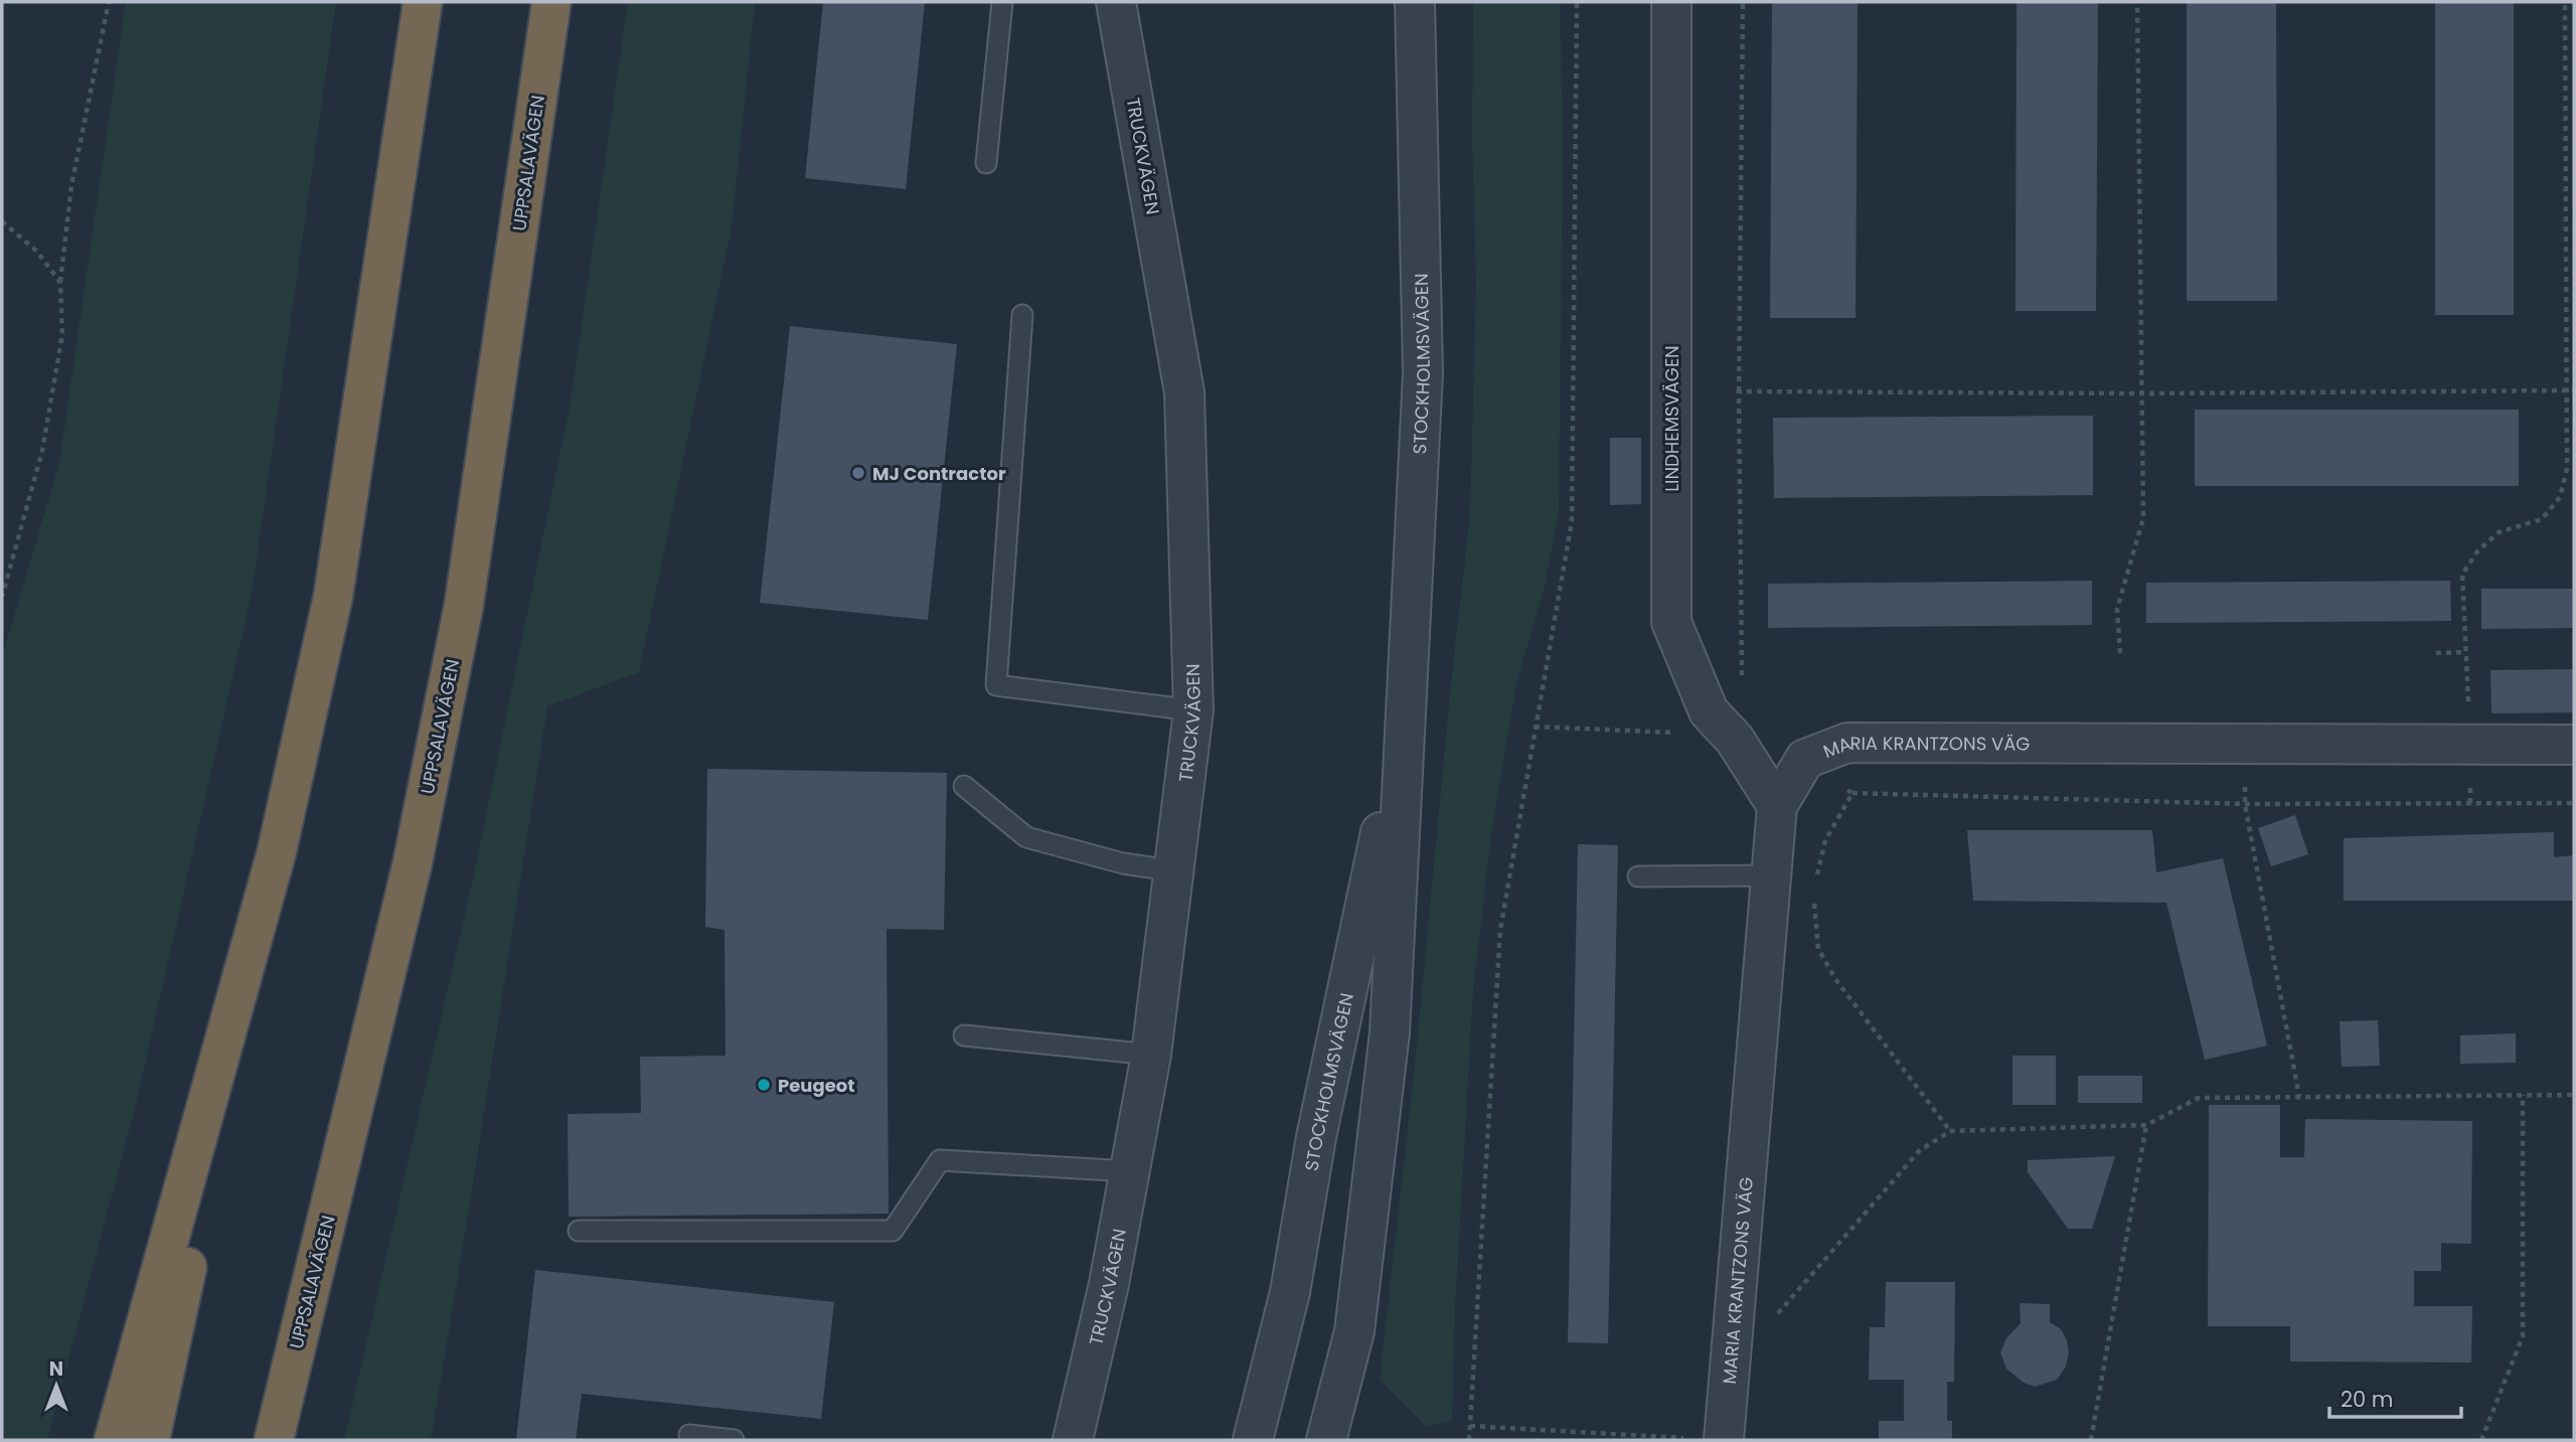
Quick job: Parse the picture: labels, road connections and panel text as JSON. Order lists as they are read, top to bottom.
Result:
{
  "streets": {
    "highway": ["UPPSALAVÄGEN"],
    "street": [
      "TRUCKVÄGEN",
      "STOCKHOLMSVÄGEN",
      "LINDHEMSVÄGEN",
      "MARIA KRANTZONS VÄG"
    ]
  },
  "crossings": [
    ["LINDHEMSVÄGEN", "MARIA KRANTZONS VÄG"]
  ],
  "places": ["MJ Contractor", "Peugeot"],
  "scale_bar": "20 m",
  "north": "top"
}
